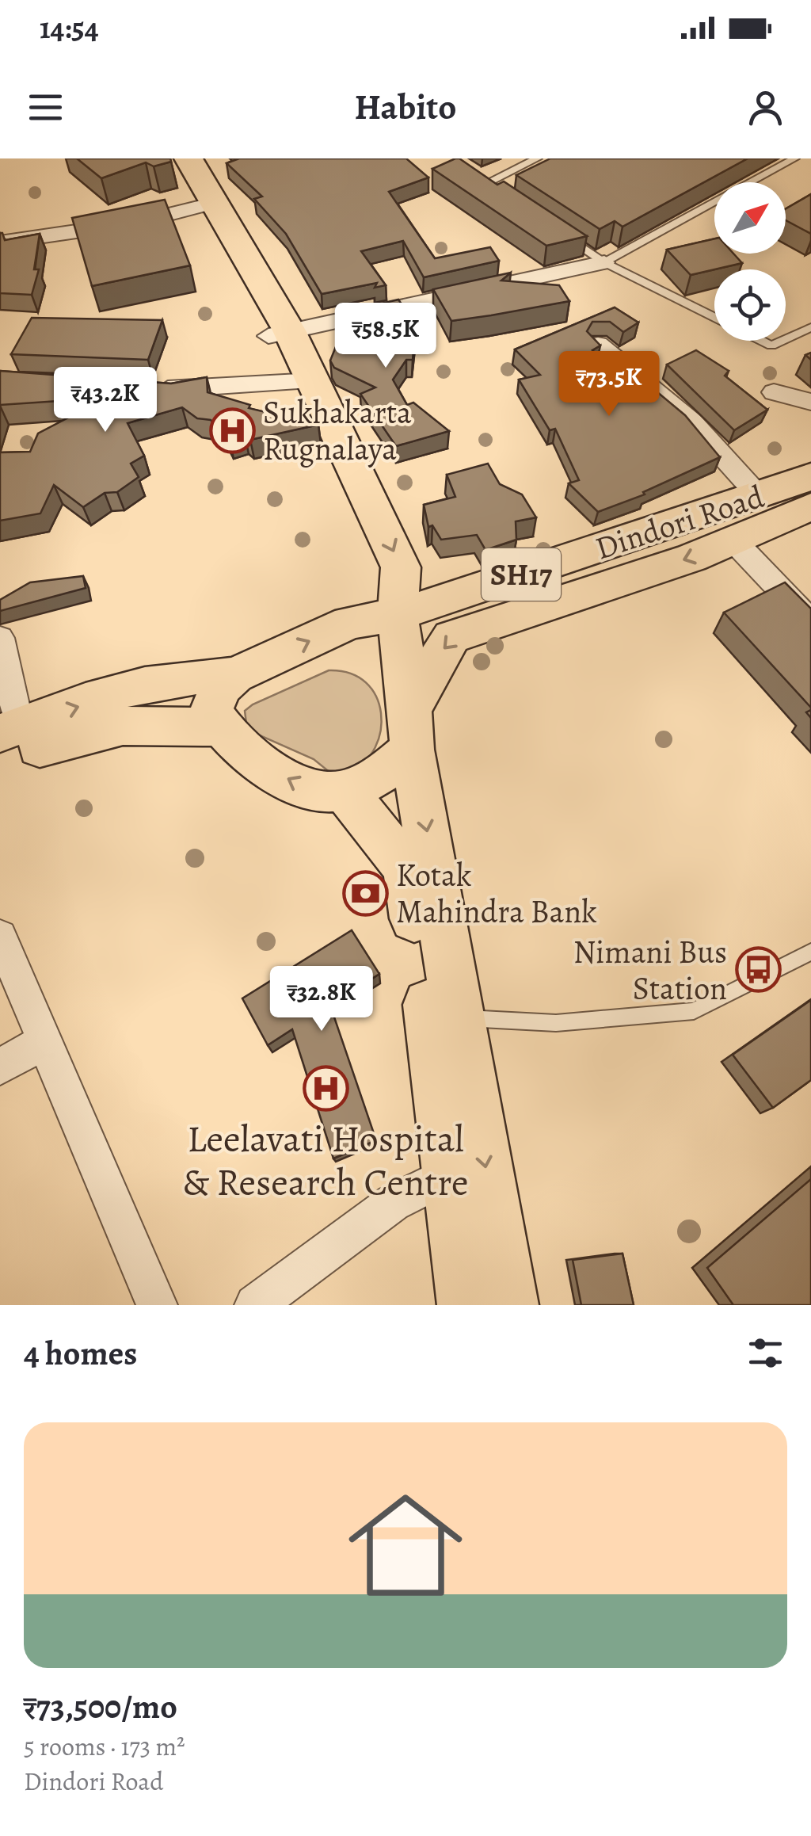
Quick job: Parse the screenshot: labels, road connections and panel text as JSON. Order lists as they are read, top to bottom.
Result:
{
  "streets": {
    "main road": ["Dindori Road", "SH17"]
  },
  "places": {
    "hospital": ["Sukhakarta Rugnalaya", "Leelavati Hospital & Research Centre"],
    "bank": ["Kotak Mahindra Bank"],
    "bus stop": ["Nimani Bus Station"]
  },
  "north": "top right",
  "page": {
    "status": "14:54",
    "header": "Habito",
    "price": [
      "₹58.5K",
      "₹73.5K",
      "₹43.2K",
      "₹32.8K"
    ],
    "heading": "4 homes",
    "list": [
      {
        "name": "₹73,500/mo",
        "note": "5 rooms · 173 m² · Dindori Road"
      }
    ]
  }
}
